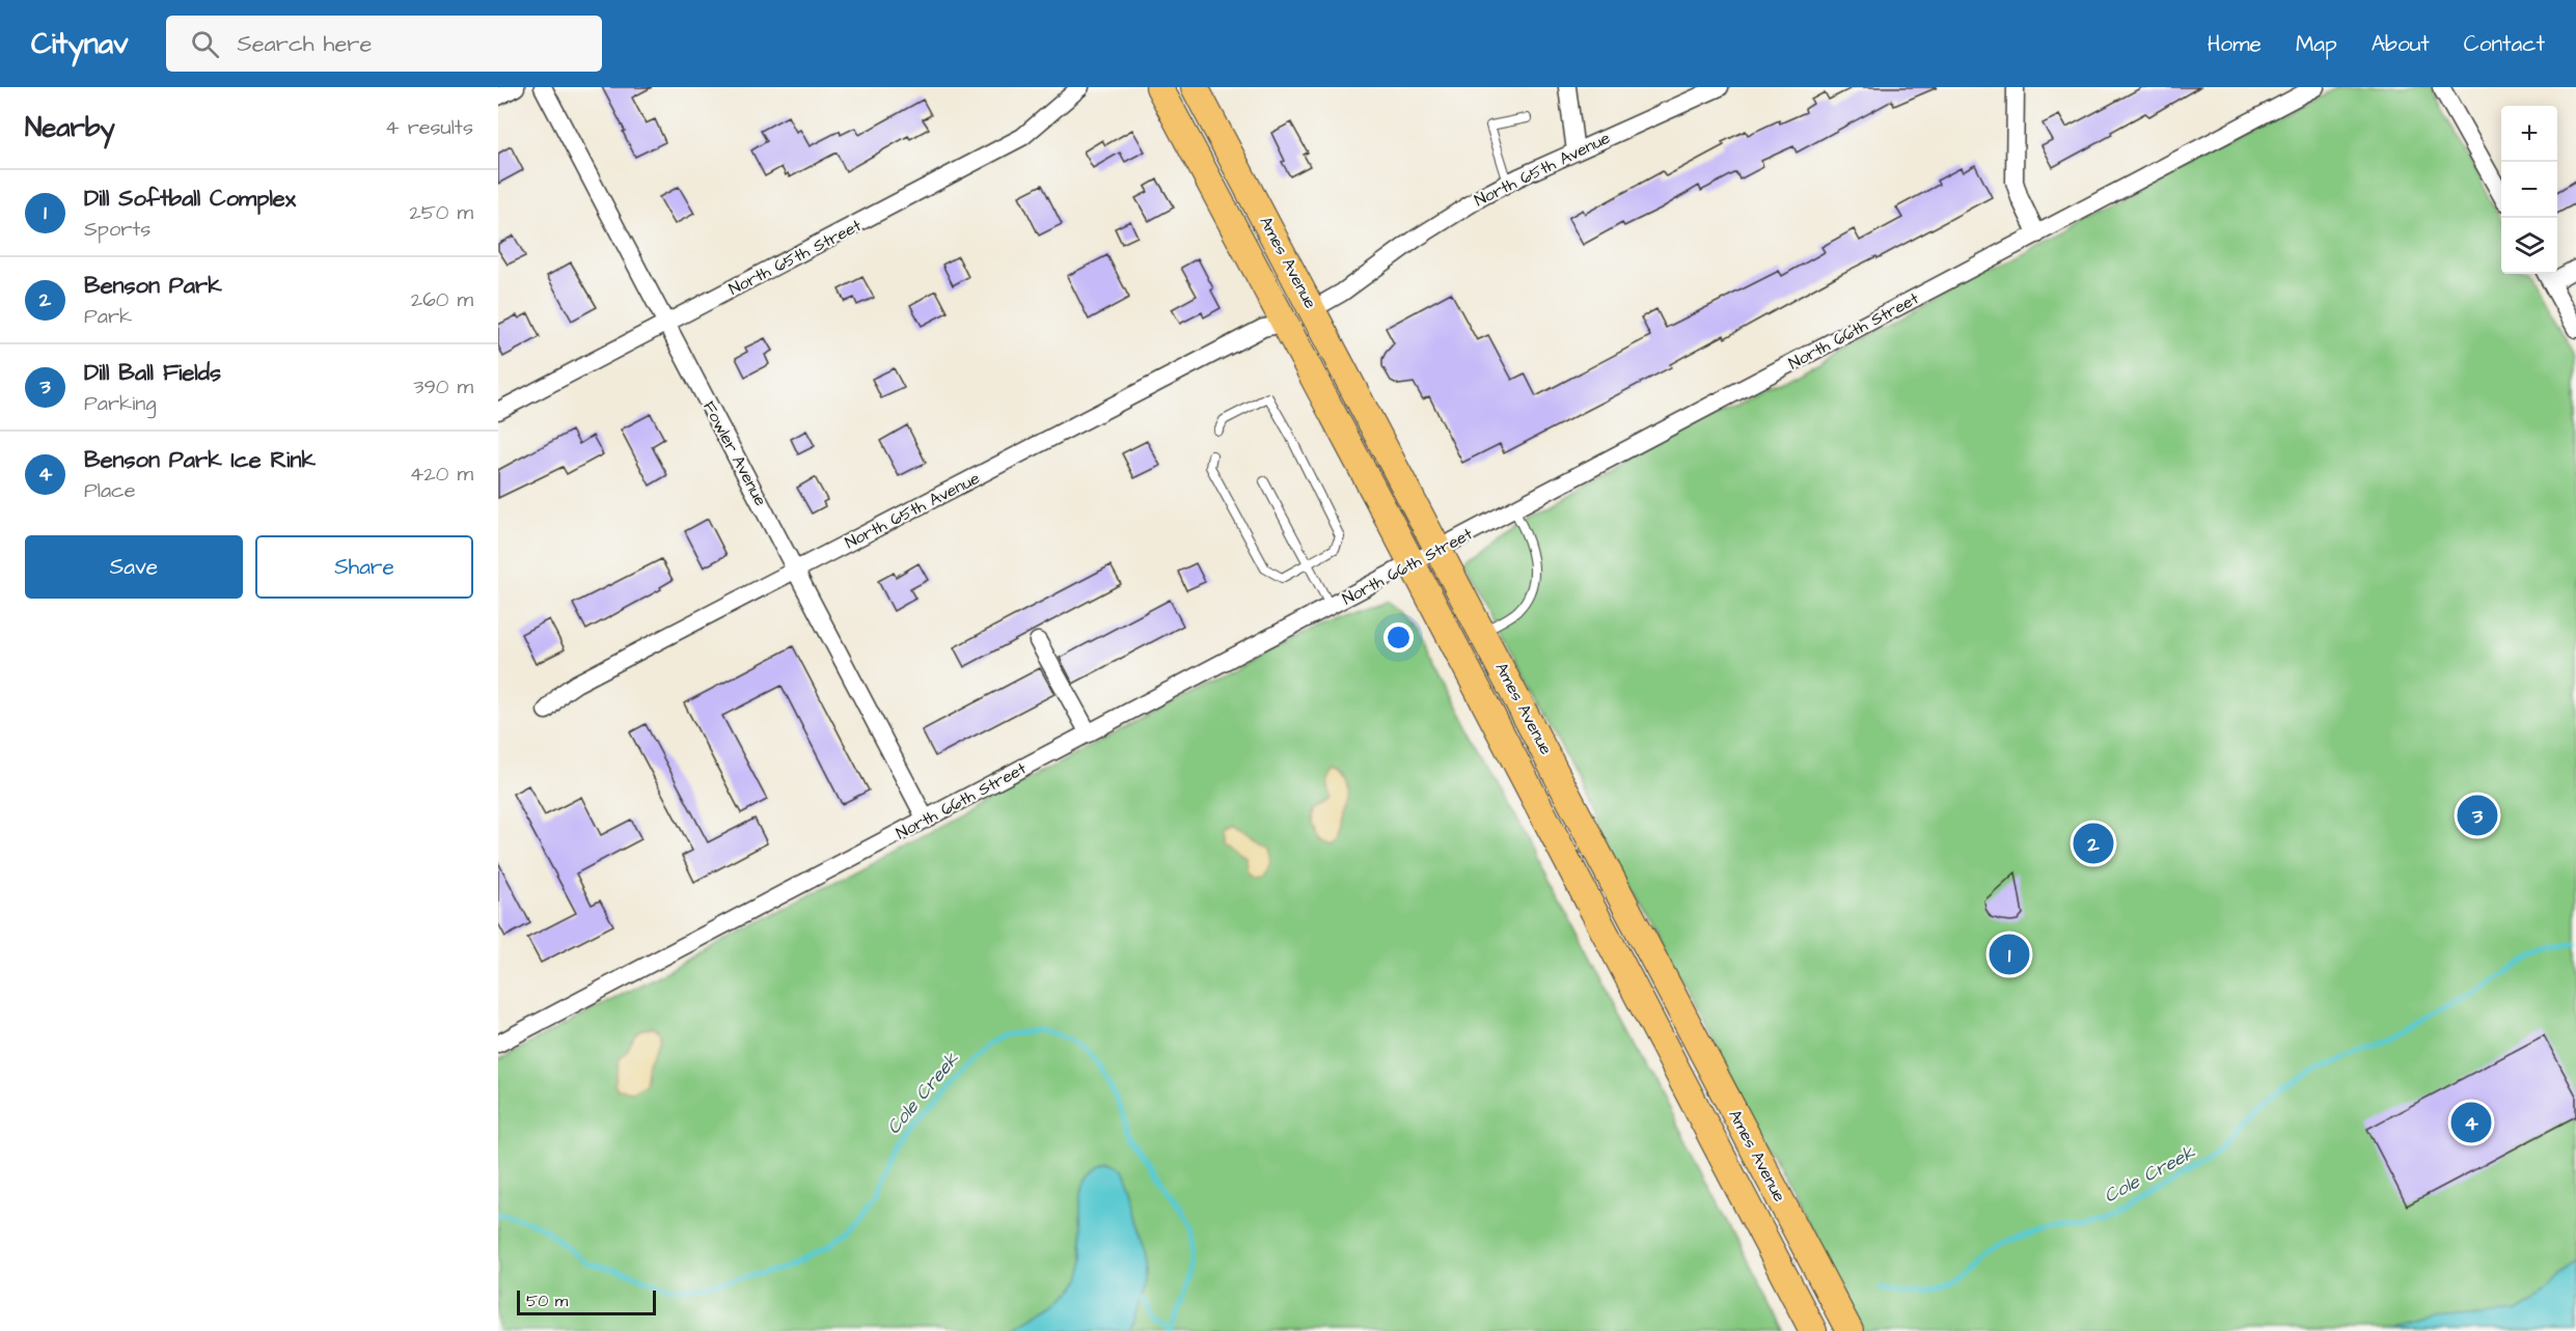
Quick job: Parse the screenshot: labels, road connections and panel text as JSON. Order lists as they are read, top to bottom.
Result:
{
  "streets": {
    "main road": ["Ames Avenue"],
    "street": [
      "North 65th Avenue",
      "North 65th Street",
      "North 66th Street",
      "Fowler Avenue"
    ]
  },
  "crossings": [
    ["North 65th Avenue", "Ames Avenue"],
    ["North 65th Avenue", "Fowler Avenue"],
    ["North 65th Street", "Fowler Avenue"],
    ["Ames Avenue", "North 66th Street"],
    ["North 66th Street", "Fowler Avenue"]
  ],
  "water": ["Cole Creek"],
  "scale_bar": "50 m",
  "page": {
    "header": "Citynav",
    "search": "Search here",
    "nav": [
      "Home",
      "Map",
      "About",
      "Contact"
    ],
    "heading": ["Nearby", "4 results"],
    "map_buttons": ["+", "−"],
    "list": [
      {
        "mark": "1",
        "name": "Dill Softball Complex",
        "note": "Sports",
        "value": "250 m"
      },
      {
        "mark": "2",
        "name": "Benson Park",
        "note": "Park",
        "value": "260 m"
      },
      {
        "mark": "3",
        "name": "Dill Ball Fields",
        "note": "Parking",
        "value": "390 m"
      },
      {
        "mark": "4",
        "name": "Benson Park Ice Rink",
        "note": "Place",
        "value": "420 m"
      }
    ],
    "buttons": ["Save", "Share"],
    "pins": [
      "3",
      "2",
      "1",
      "4"
    ],
    "scale": "50 m"
  }
}
